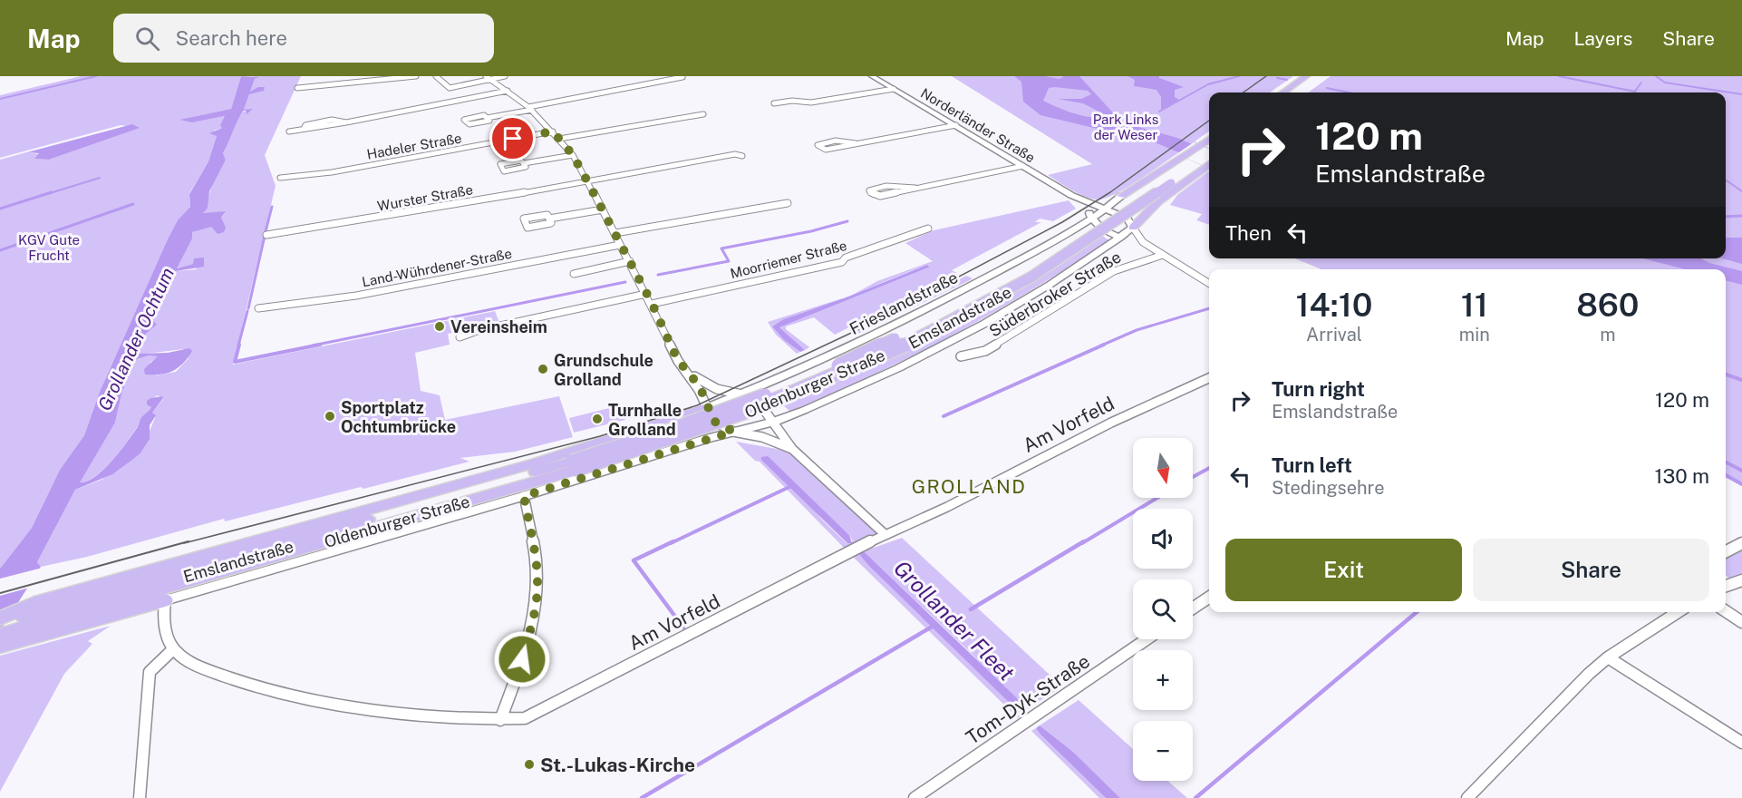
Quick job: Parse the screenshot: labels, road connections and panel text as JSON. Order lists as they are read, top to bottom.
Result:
{
  "streets": {
    "highway": ["Oldenburger Straße"],
    "street": [
      "Norderländer Straße",
      "Hadeler Straße",
      "Wurster Straße",
      "Moorriemer Straße",
      "Land-Wührdener-Straße",
      "Süderbroker Straße",
      "Frieslandstraße",
      "Emslandstraße",
      "Am Vorfeld",
      "Tom-Dyk-Straße"
    ]
  },
  "crossings": [
    ["Norderländer Straße", "Frieslandstraße"],
    ["Norderländer Straße", "Emslandstraße"]
  ],
  "districts": ["GROLLAND"],
  "water": ["Grollander Ochtum", "Grollander Fleet"],
  "parks": ["Park Links der Weser", "KGV Gute Frucht"],
  "places": [
    "Vereinsheim",
    "Grundschule Grolland",
    "Sportplatz Ochtumbrücke",
    "Turnhalle Grolland",
    "St.-Lukas-Kirche"
  ],
  "north": "bottom",
  "page": {
    "header": "Map",
    "search": "Search here",
    "nav": ["Map", "Layers", "Share"],
    "turn": ["120 m", "Emslandstraße"],
    "then": "Then",
    "eta": [
      "14:10",
      "Arrival",
      "11",
      "min",
      "860",
      "m"
    ],
    "list": [
      {
        "name": "Turn right",
        "note": "Emslandstraße",
        "value": "120 m"
      },
      {
        "name": "Turn left",
        "note": "Stedingsehre",
        "value": "130 m"
      }
    ],
    "map_buttons": ["+", "−"],
    "buttons": ["Exit", "Share"]
  }
}
